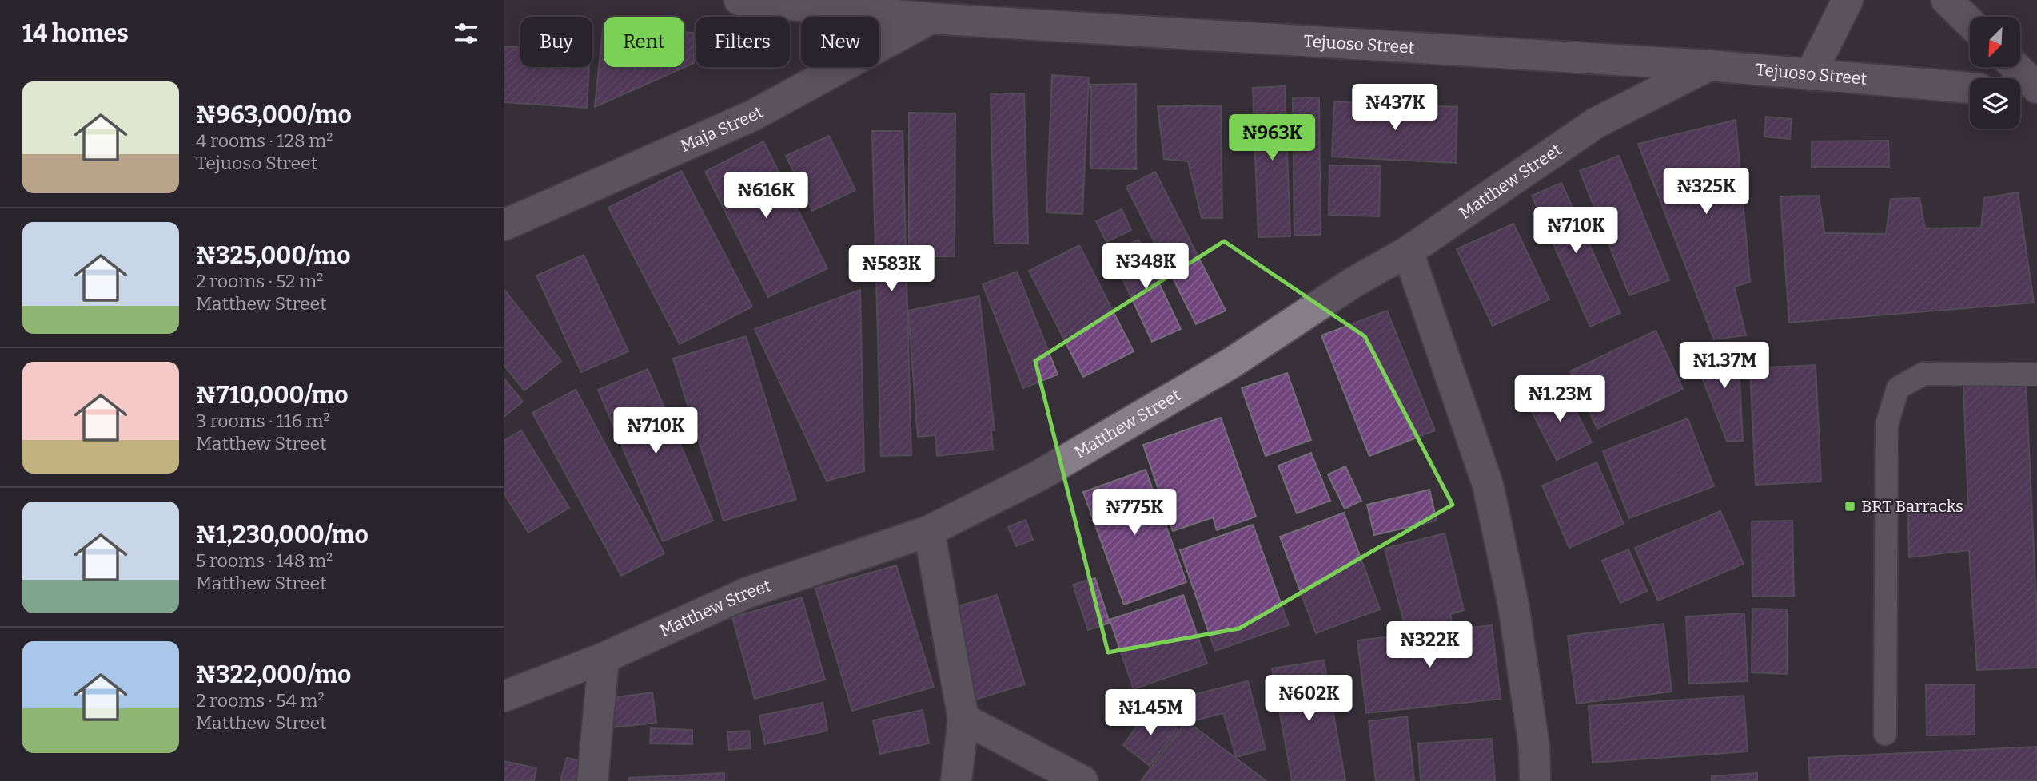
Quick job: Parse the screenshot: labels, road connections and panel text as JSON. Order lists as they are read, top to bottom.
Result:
{
  "streets": {
    "street": ["Tejuoso Street", "Maja Street", "Matthew Street"]
  },
  "crossings": [
    ["Tejuoso Street", "Maja Street"],
    ["Tejuoso Street", "Matthew Street"]
  ],
  "places": {
    "transit": ["BRT Barracks"]
  },
  "north": "bottom left",
  "page": {
    "heading": "14 homes",
    "chip": [
      "Buy",
      "Rent",
      "Filters",
      "New"
    ],
    "list": [
      {
        "name": "₦963,000/mo",
        "note": "4 rooms · 128 m² · Tejuoso Street"
      },
      {
        "name": "₦325,000/mo",
        "note": "2 rooms · 52 m² · Matthew Street"
      },
      {
        "name": "₦710,000/mo",
        "note": "3 rooms · 116 m² · Matthew Street"
      },
      {
        "name": "₦1,230,000/mo",
        "note": "5 rooms · 148 m² · Matthew Street"
      },
      {
        "name": "₦322,000/mo",
        "note": "2 rooms · 54 m² · Matthew Street"
      }
    ],
    "price": [
      "₦437K",
      "₦963K",
      "₦325K",
      "₦616K",
      "₦710K",
      "₦348K",
      "₦583K",
      "₦1.37M",
      "₦1.23M",
      "₦710K",
      "₦775K",
      "₦322K",
      "₦602K",
      "₦1.45M"
    ]
  }
}
